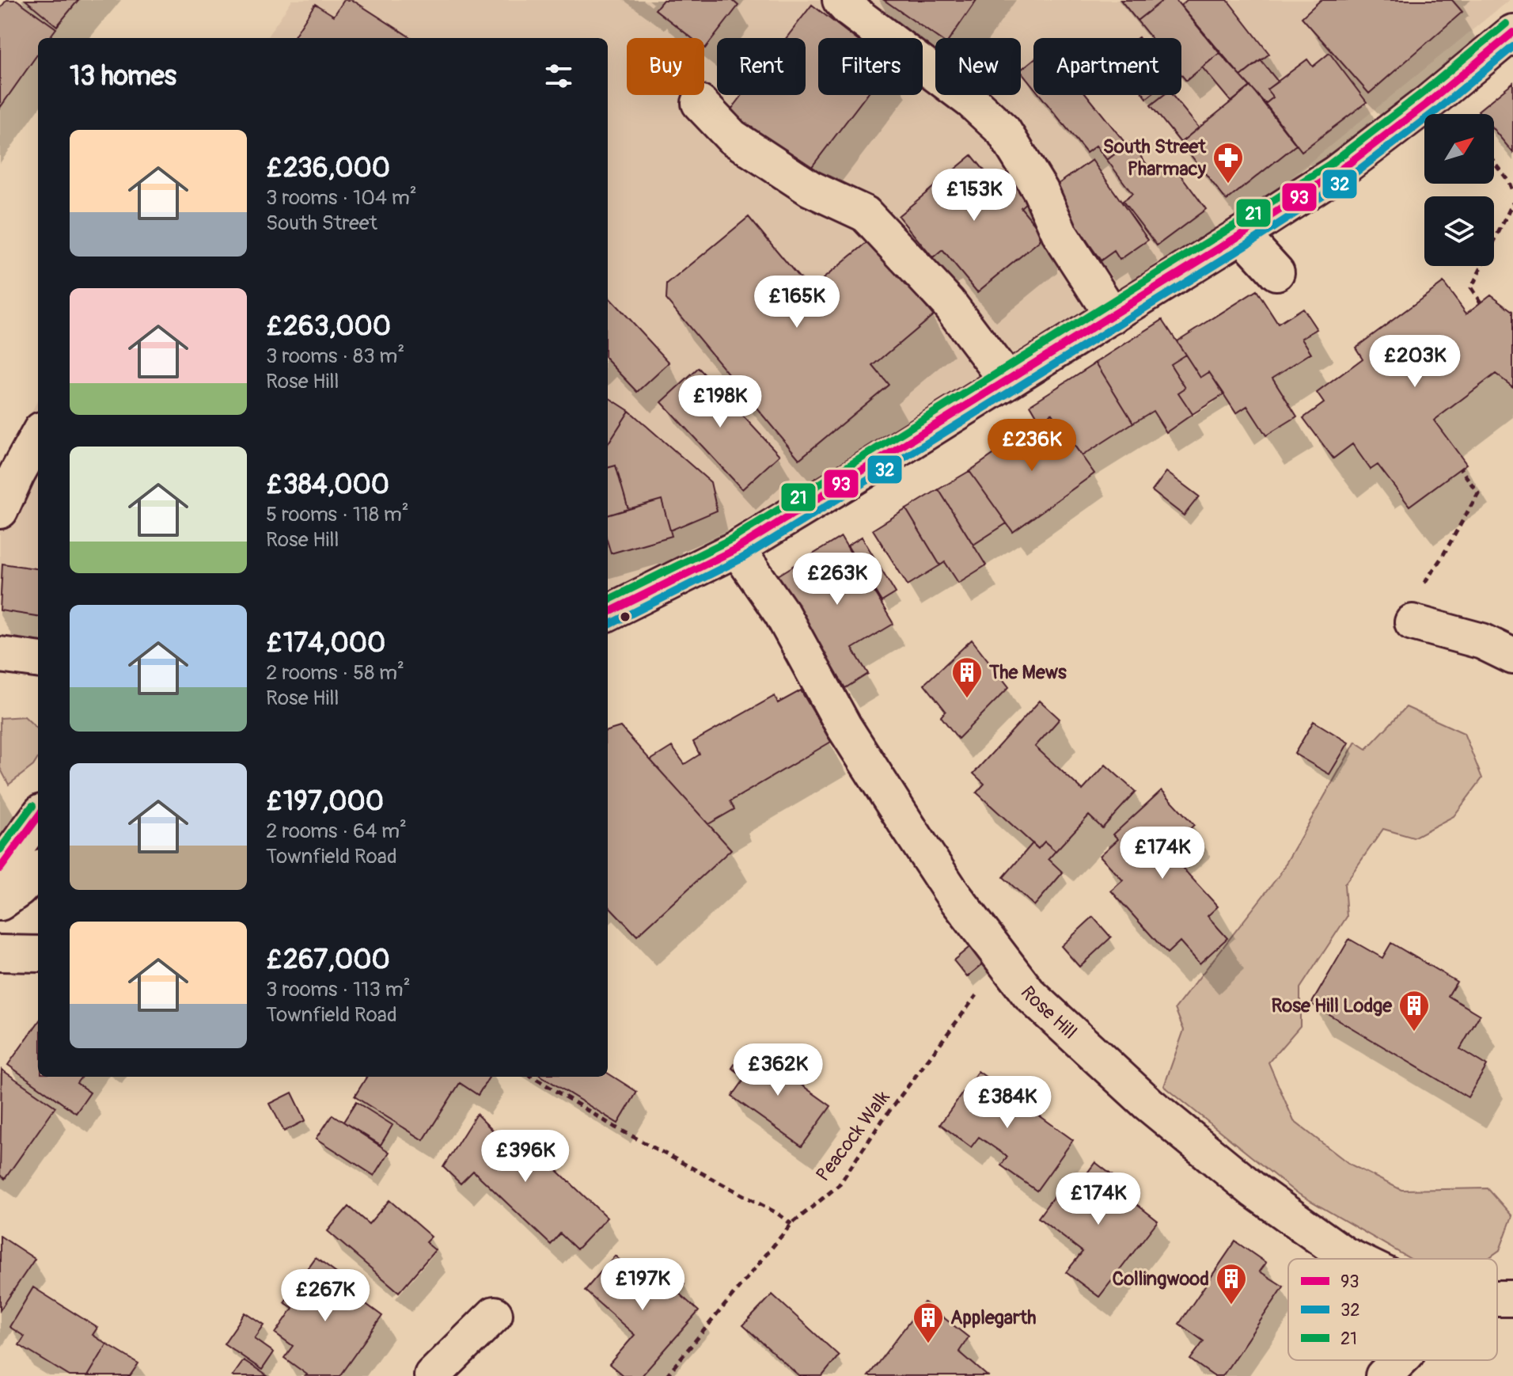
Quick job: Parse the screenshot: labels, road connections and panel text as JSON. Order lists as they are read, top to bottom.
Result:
{
  "streets": {
    "street": ["Rose Hill"],
    "path": ["Peacock Walk"]
  },
  "crossings": [
    ["Rose Hill", "Peacock Walk"]
  ],
  "places": {
    "pharmacy": ["South Street Pharmacy"],
    "building": [
      "The Mews",
      "Rose Hill Lodge",
      "Collingwood",
      "Applegarth"
    ]
  },
  "lines": ["transit line 21", "transit line 93", "transit line 32"],
  "legend": ["93", "32", "21"],
  "north": "top right",
  "page": {
    "chip": [
      "Buy",
      "Rent",
      "Filters",
      "New",
      "Apartment"
    ],
    "heading": "13 homes",
    "list": [
      {
        "name": "£236,000",
        "note": "3 rooms · 104 m² · South Street"
      },
      {
        "name": "£263,000",
        "note": "3 rooms · 83 m² · Rose Hill"
      },
      {
        "name": "£384,000",
        "note": "5 rooms · 118 m² · Rose Hill"
      },
      {
        "name": "£174,000",
        "note": "2 rooms · 58 m² · Rose Hill"
      },
      {
        "name": "£197,000",
        "note": "2 rooms · 64 m² · Townfield Road"
      },
      {
        "name": "£267,000",
        "note": "3 rooms · 113 m² · Townfield Road"
      }
    ],
    "price": [
      "£153K",
      "£165K",
      "£203K",
      "£198K",
      "£236K",
      "£263K",
      "£174K",
      "£362K",
      "£384K",
      "£396K",
      "£174K",
      "£197K",
      "£267K"
    ]
  }
}
